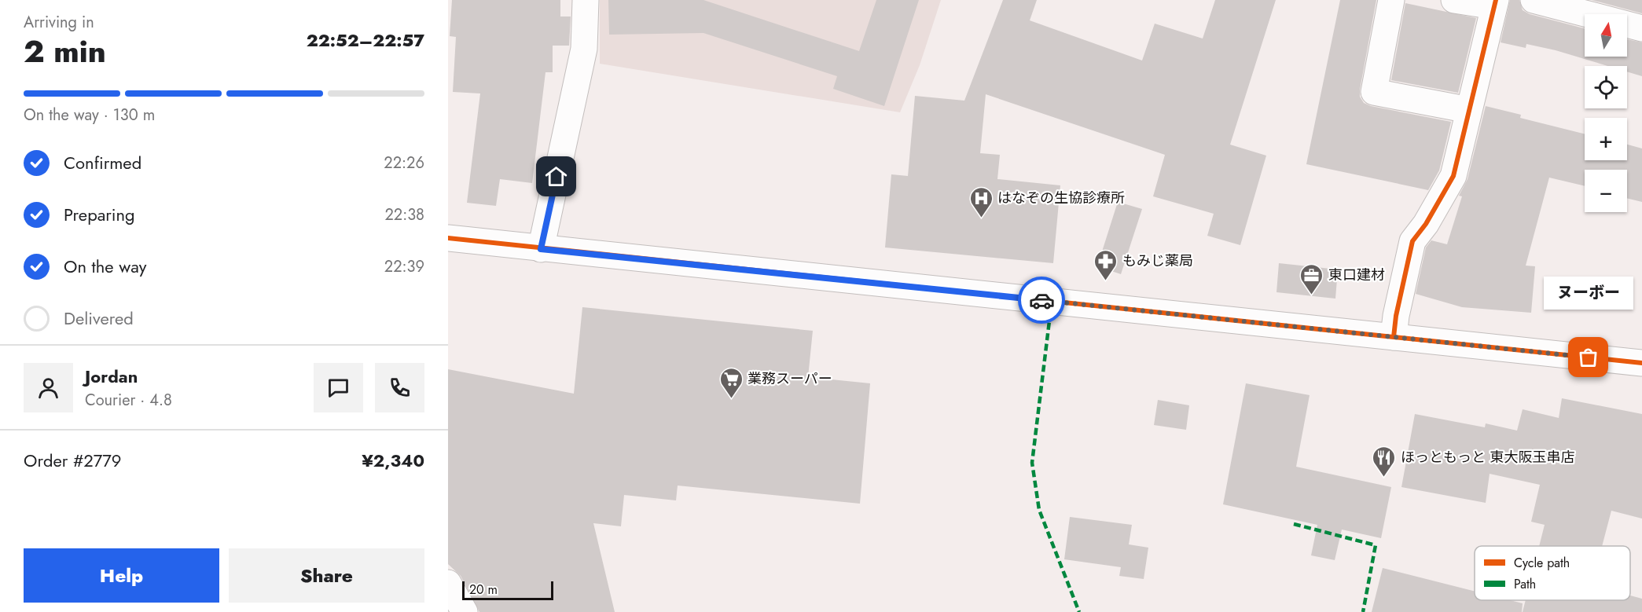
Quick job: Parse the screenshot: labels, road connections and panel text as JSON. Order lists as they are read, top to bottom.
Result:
{
  "places": {
    "hospital": ["はなぞの生協診療所"],
    "pharmacy": ["もみじ薬局"],
    "office": ["東口建材"],
    "other": ["ヌーボー"],
    "supermarket": ["業務スーパー"],
    "restaurant": ["ほっともっと 東大阪玉串店"]
  },
  "legend": ["Cycle path", "Path"],
  "scale_bar": "20 m",
  "north": "top",
  "page": {
    "heading": ["2 min", "Arriving in", "22:52–22:57"],
    "panel": [
      "Jordan",
      "Courier · 4.8",
      "Order #2779",
      "¥2,340"
    ],
    "map_buttons": ["+", "−"],
    "bar": "On the way · 130 m",
    "list": [
      ["Confirmed", "22:26"],
      ["Preparing", "22:38"],
      ["On the way", "22:39"],
      "Delivered"
    ],
    "bubble": "ヌーボー",
    "buttons": ["Help", "Share"],
    "scale": "20 m"
  }
}
